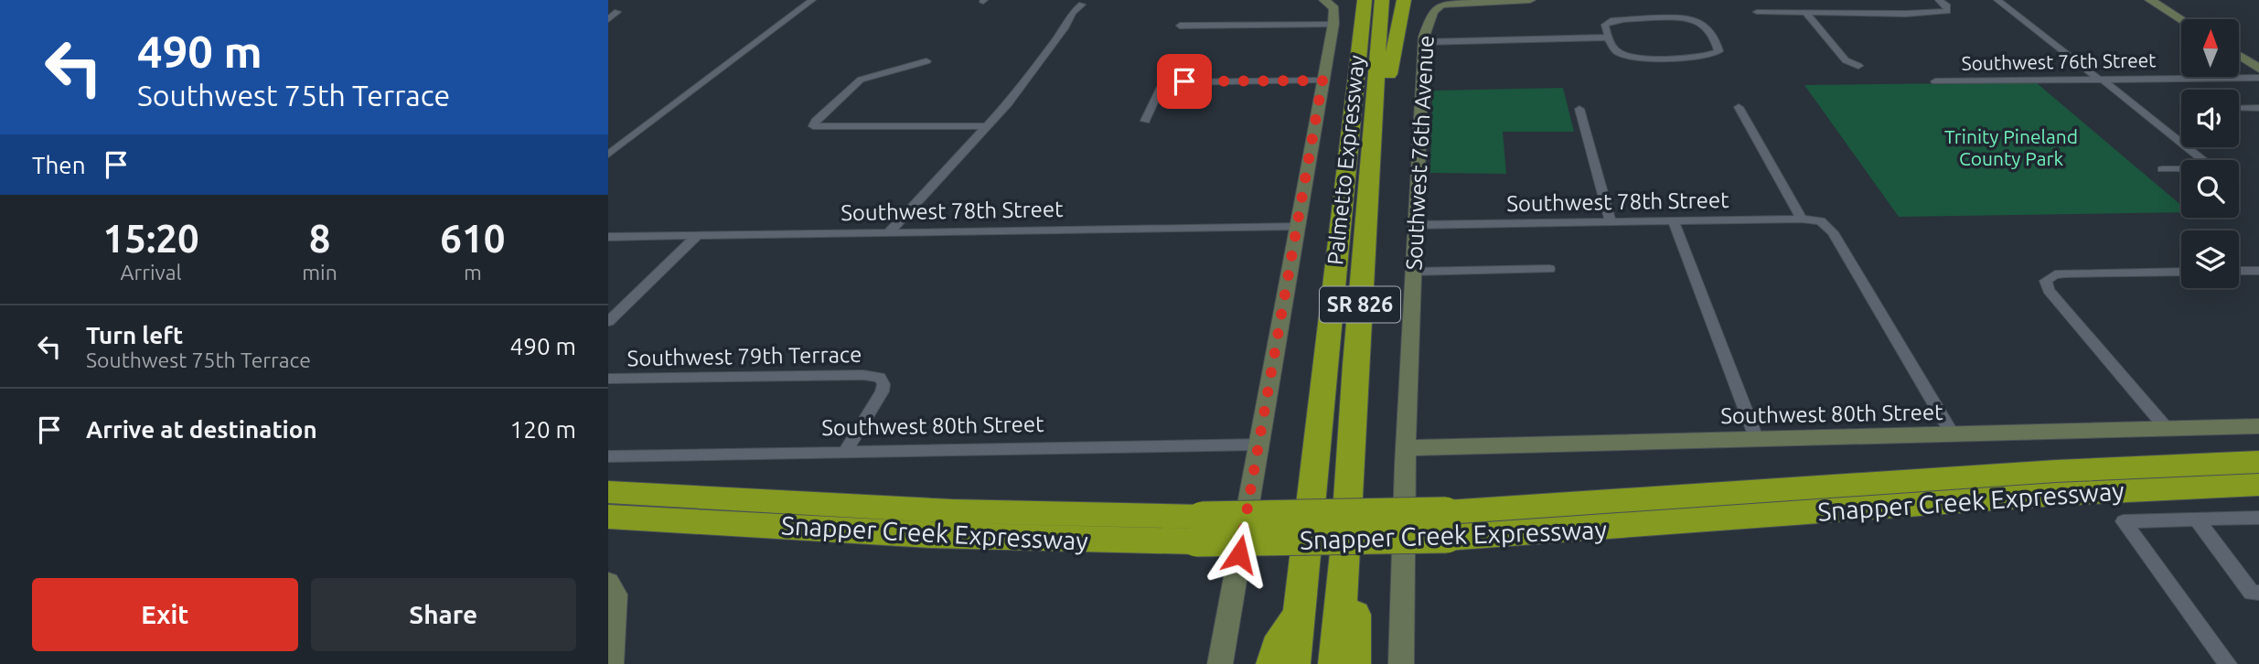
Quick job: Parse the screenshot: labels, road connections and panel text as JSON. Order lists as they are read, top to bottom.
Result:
{
  "streets": {
    "highway": ["Palmetto Expressway", "SR 826", "Snapper Creek Expressway"],
    "street": [
      "Southwest 76th Street",
      "Southwest 76th Avenue",
      "Southwest 78th Street",
      "Southwest 79th Terrace",
      "Southwest 80th Street"
    ]
  },
  "crossings": [
    ["Southwest 76th Avenue", "Southwest 78th Street"],
    ["Southwest 76th Avenue", "Southwest 80th Street"],
    ["Southwest 78th Street", "Southwest 80th Street"],
    ["Southwest 79th Terrace", "Southwest 80th Street"]
  ],
  "parks": ["Trinity Pineland County Park"],
  "north": "top",
  "page": {
    "turn": ["490 m", "Southwest 75th Terrace"],
    "then": "Then",
    "eta": [
      "15:20",
      "Arrival",
      "8",
      "min",
      "610",
      "m"
    ],
    "list": [
      {
        "name": "Turn left",
        "note": "Southwest 75th Terrace",
        "value": "490 m"
      },
      {
        "name": "Arrive at destination",
        "value": "120 m"
      }
    ],
    "buttons": ["Exit", "Share"]
  }
}
